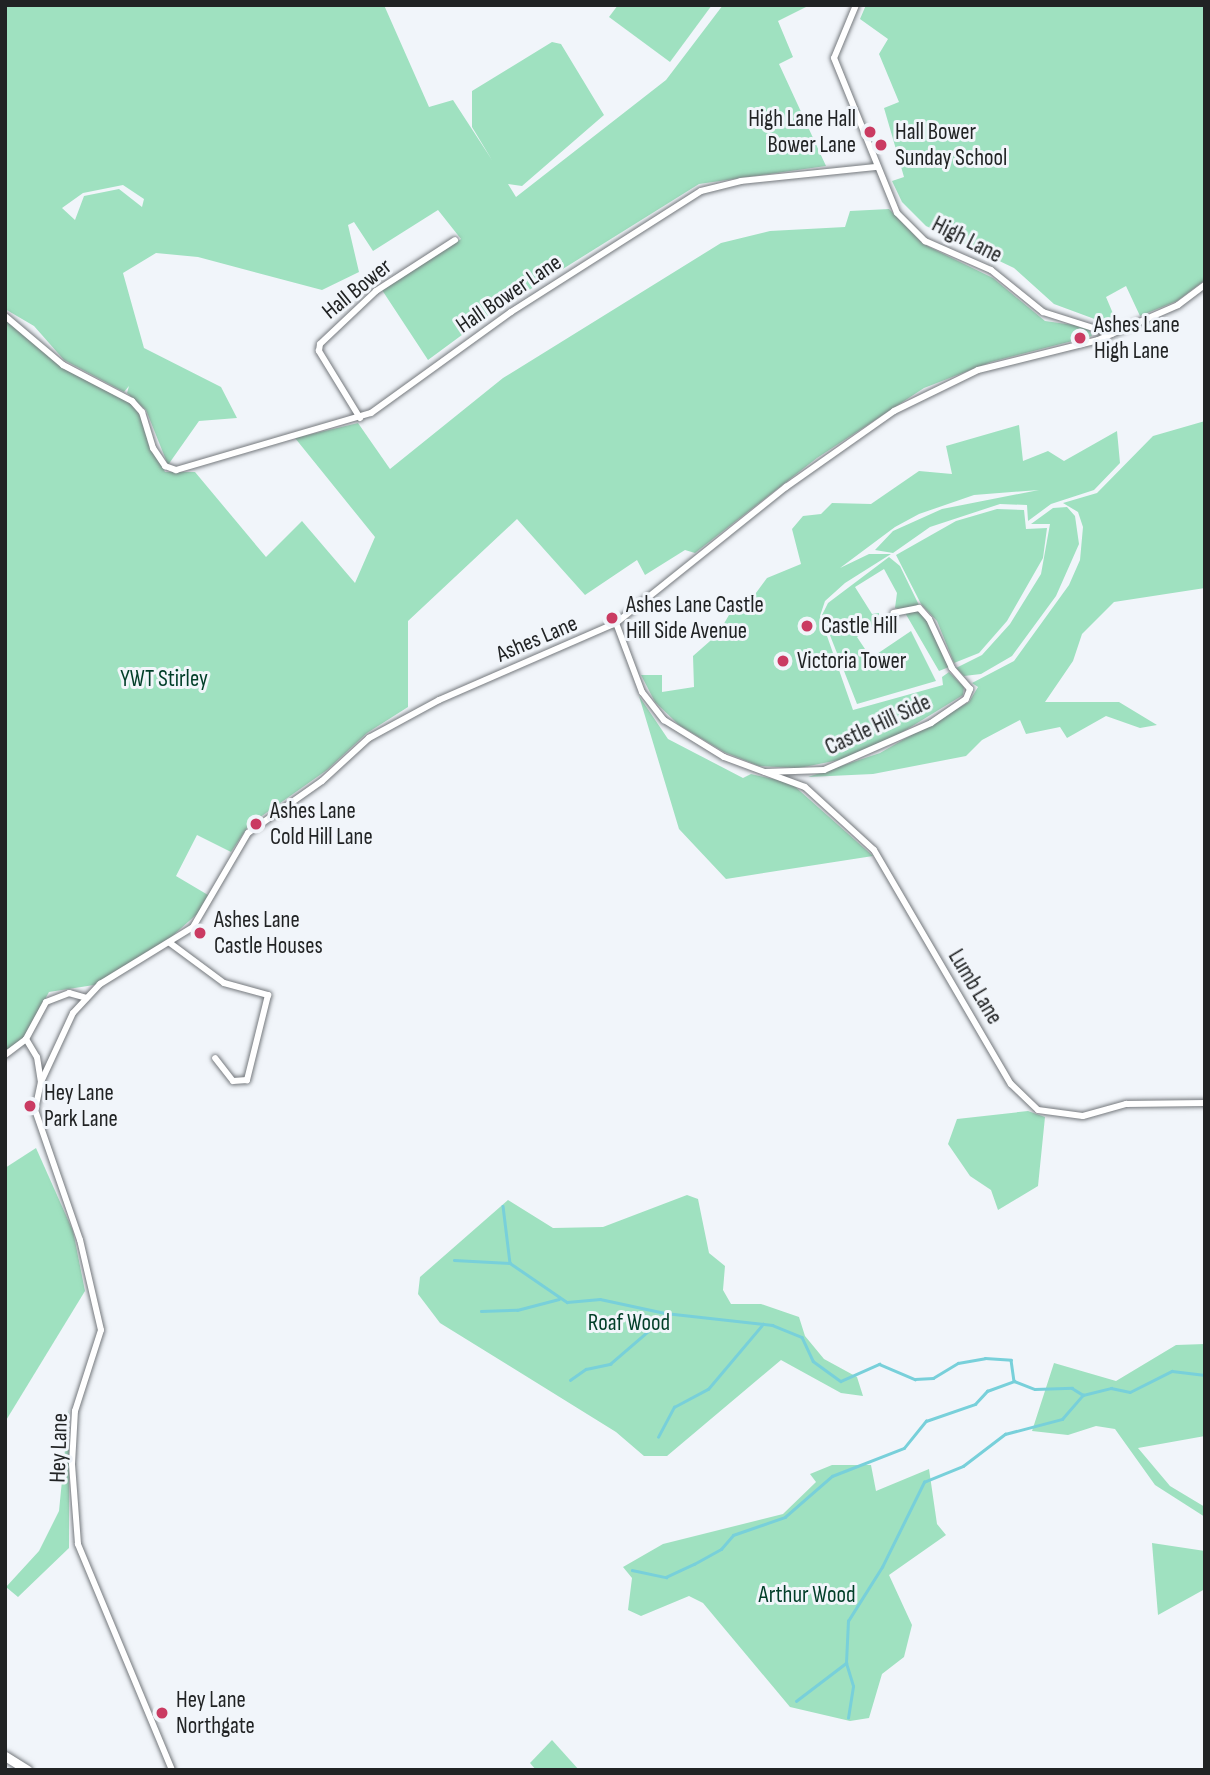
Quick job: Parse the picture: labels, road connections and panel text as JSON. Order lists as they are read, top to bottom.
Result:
{
  "streets": {
    "street": [
      "High Lane",
      "Hall Bower",
      "Hall Bower Lane",
      "Ashes Lane",
      "Castle Hill Side",
      "Lumb Lane",
      "Hey Lane"
    ]
  },
  "crossings": [
    ["High Lane", "Hall Bower Lane"],
    ["High Lane", "Ashes Lane"],
    ["Hall Bower", "Hall Bower Lane"],
    ["Ashes Lane", "Castle Hill Side"],
    ["Ashes Lane", "Hey Lane"],
    ["Castle Hill Side", "Lumb Lane"]
  ],
  "parks": ["YWT Stirley", "Roaf Wood", "Arthur Wood"],
  "places": [
    "High Lane Hall Bower Lane",
    "Hall Bower Sunday School",
    "Ashes Lane High Lane",
    "Ashes Lane Castle Hill Side Avenue",
    "Castle Hill",
    "Victoria Tower",
    "Ashes Lane Cold Hill Lane",
    "Ashes Lane Castle Houses",
    "Hey Lane Park Lane",
    "Hey Lane Northgate"
  ]
}
